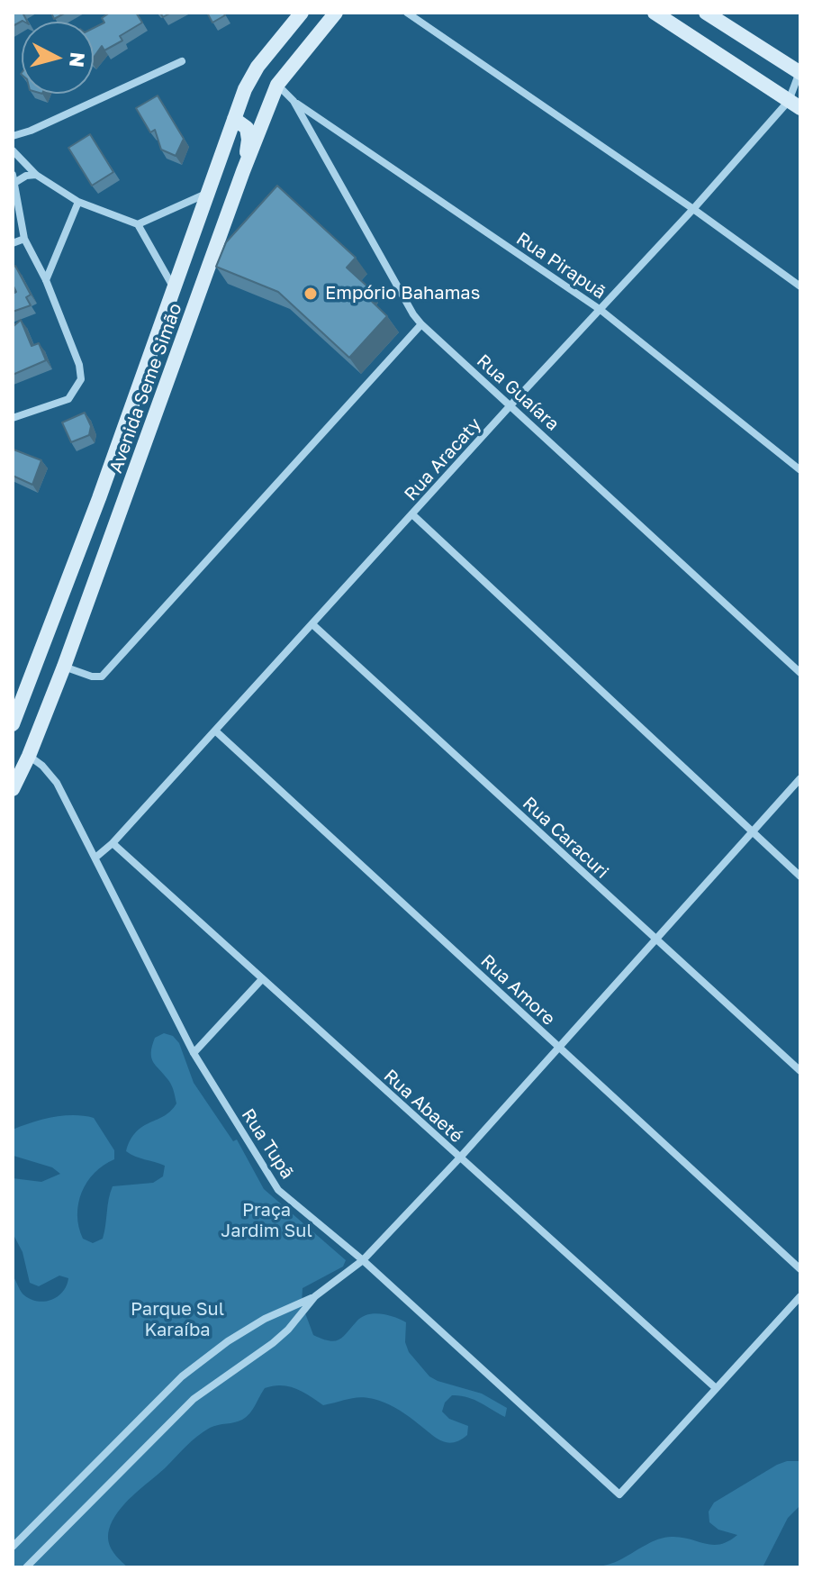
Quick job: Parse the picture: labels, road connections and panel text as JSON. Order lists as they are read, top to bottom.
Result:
{
  "streets": {
    "main road": ["Avenida Seme Simão"],
    "street": [
      "Rua Pirapuã",
      "Rua Guaíara",
      "Rua Aracaty",
      "Rua Caracuri",
      "Rua Amore",
      "Rua Abaeté",
      "Rua Tupã"
    ]
  },
  "crossings": [
    ["Rua Pirapuã", "Rua Guaíara"],
    ["Rua Pirapuã", "Rua Aracaty"],
    ["Avenida Seme Simão", "Rua Guaíara"],
    ["Avenida Seme Simão", "Rua Tupã"],
    ["Rua Guaíara", "Rua Aracaty"],
    ["Rua Aracaty", "Rua Caracuri"],
    ["Rua Aracaty", "Rua Amore"],
    ["Rua Aracaty", "Rua Abaeté"],
    ["Rua Aracaty", "Rua Tupã"],
    ["Rua Abaeté", "Rua Tupã"]
  ],
  "parks": ["Praça Jardim Sul", "Parque Sul Karaíba"],
  "places": ["Empório Bahamas"],
  "north": "right"
}
